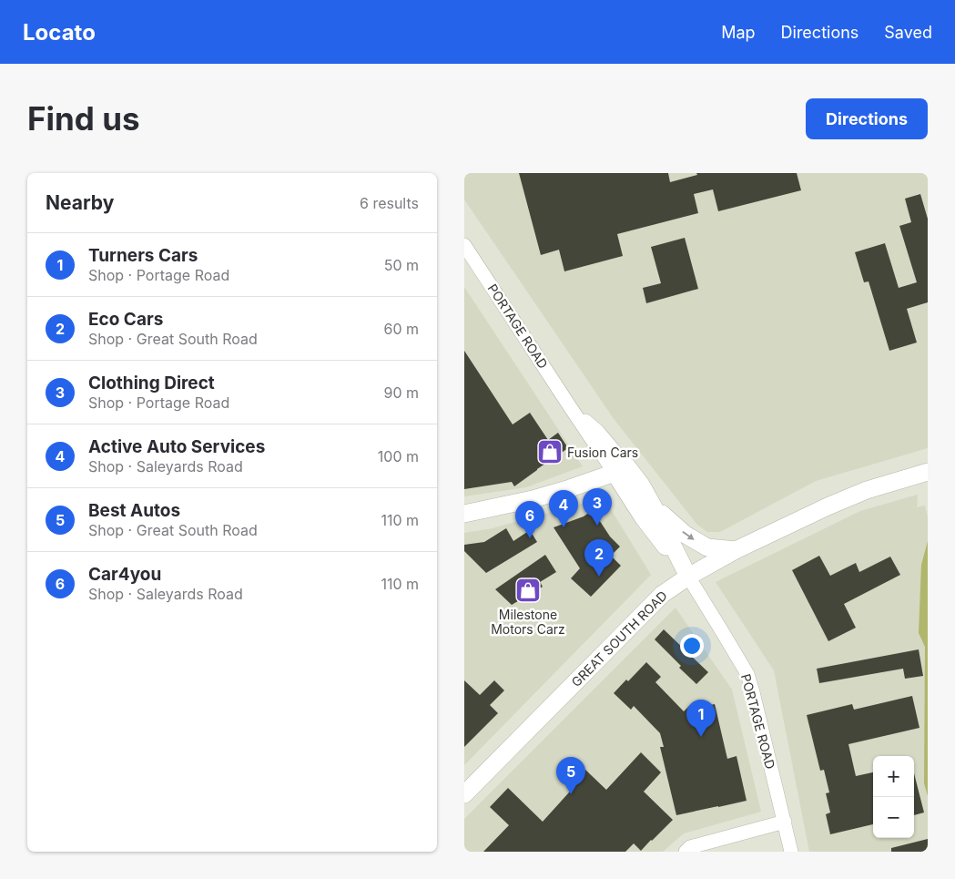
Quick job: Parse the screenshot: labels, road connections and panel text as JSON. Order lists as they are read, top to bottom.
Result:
{
  "streets": {
    "main road": ["PORTAGE ROAD", "GREAT SOUTH ROAD"]
  },
  "crossings": [
    ["PORTAGE ROAD", "GREAT SOUTH ROAD"]
  ],
  "places": {
    "shop": ["Fusion Cars", "Milestone Motors Carz"]
  },
  "page": {
    "header": "Locato",
    "nav": ["Map", "Directions", "Saved"],
    "buttons": "Directions",
    "title": "Find us",
    "heading": ["Nearby", "6 results"],
    "list": [
      {
        "mark": "1",
        "name": "Turners Cars",
        "note": "Shop · Portage Road",
        "value": "50 m"
      },
      {
        "mark": "2",
        "name": "Eco Cars",
        "note": "Shop · Great South Road",
        "value": "60 m"
      },
      {
        "mark": "3",
        "name": "Clothing Direct",
        "note": "Shop · Portage Road",
        "value": "90 m"
      },
      {
        "mark": "4",
        "name": "Active Auto Services",
        "note": "Shop · Saleyards Road",
        "value": "100 m"
      },
      {
        "mark": "5",
        "name": "Best Autos",
        "note": "Shop · Great South Road",
        "value": "110 m"
      },
      {
        "mark": "6",
        "name": "Car4you",
        "note": "Shop · Saleyards Road",
        "value": "110 m"
      }
    ],
    "pins": [
      "3",
      "4",
      "6",
      "2",
      "1",
      "5"
    ],
    "map_buttons": ["+", "−"]
  }
}
